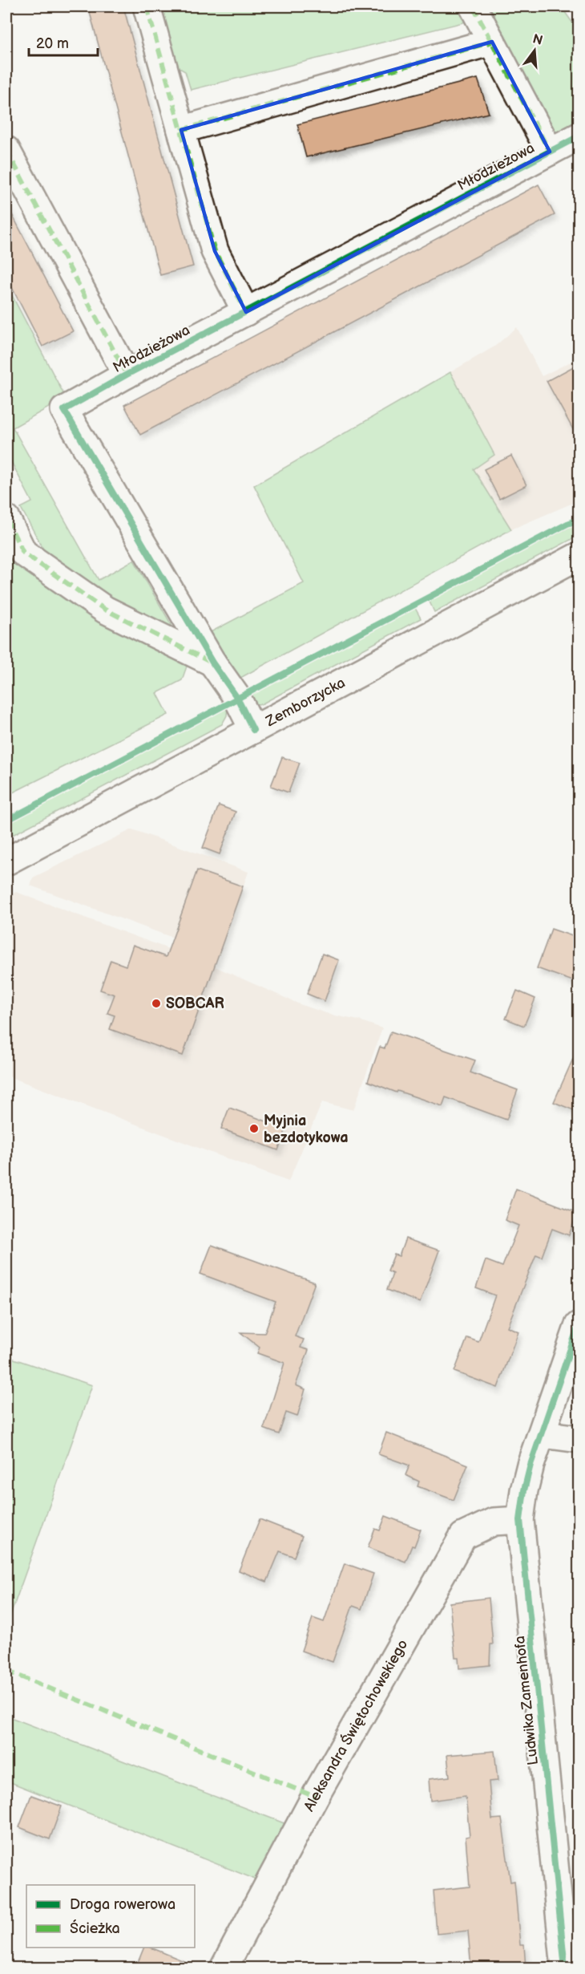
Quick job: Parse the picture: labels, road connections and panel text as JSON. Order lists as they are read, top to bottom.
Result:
{
  "streets": {
    "street": [
      "Młodzieżowa",
      "Zemborzycka",
      "Ludwika Zamenhofa",
      "Aleksandra Świętochowskiego"
    ]
  },
  "crossings": [
    ["Młodzieżowa", "Zemborzycka"],
    ["Ludwika Zamenhofa", "Aleksandra Świętochowskiego"]
  ],
  "places": ["SOBCAR", "Myjnia bezdotykowa"],
  "legend": ["Droga rowerowa", "Ścieżka"],
  "scale_bar": "20 m",
  "north": "top"
}
